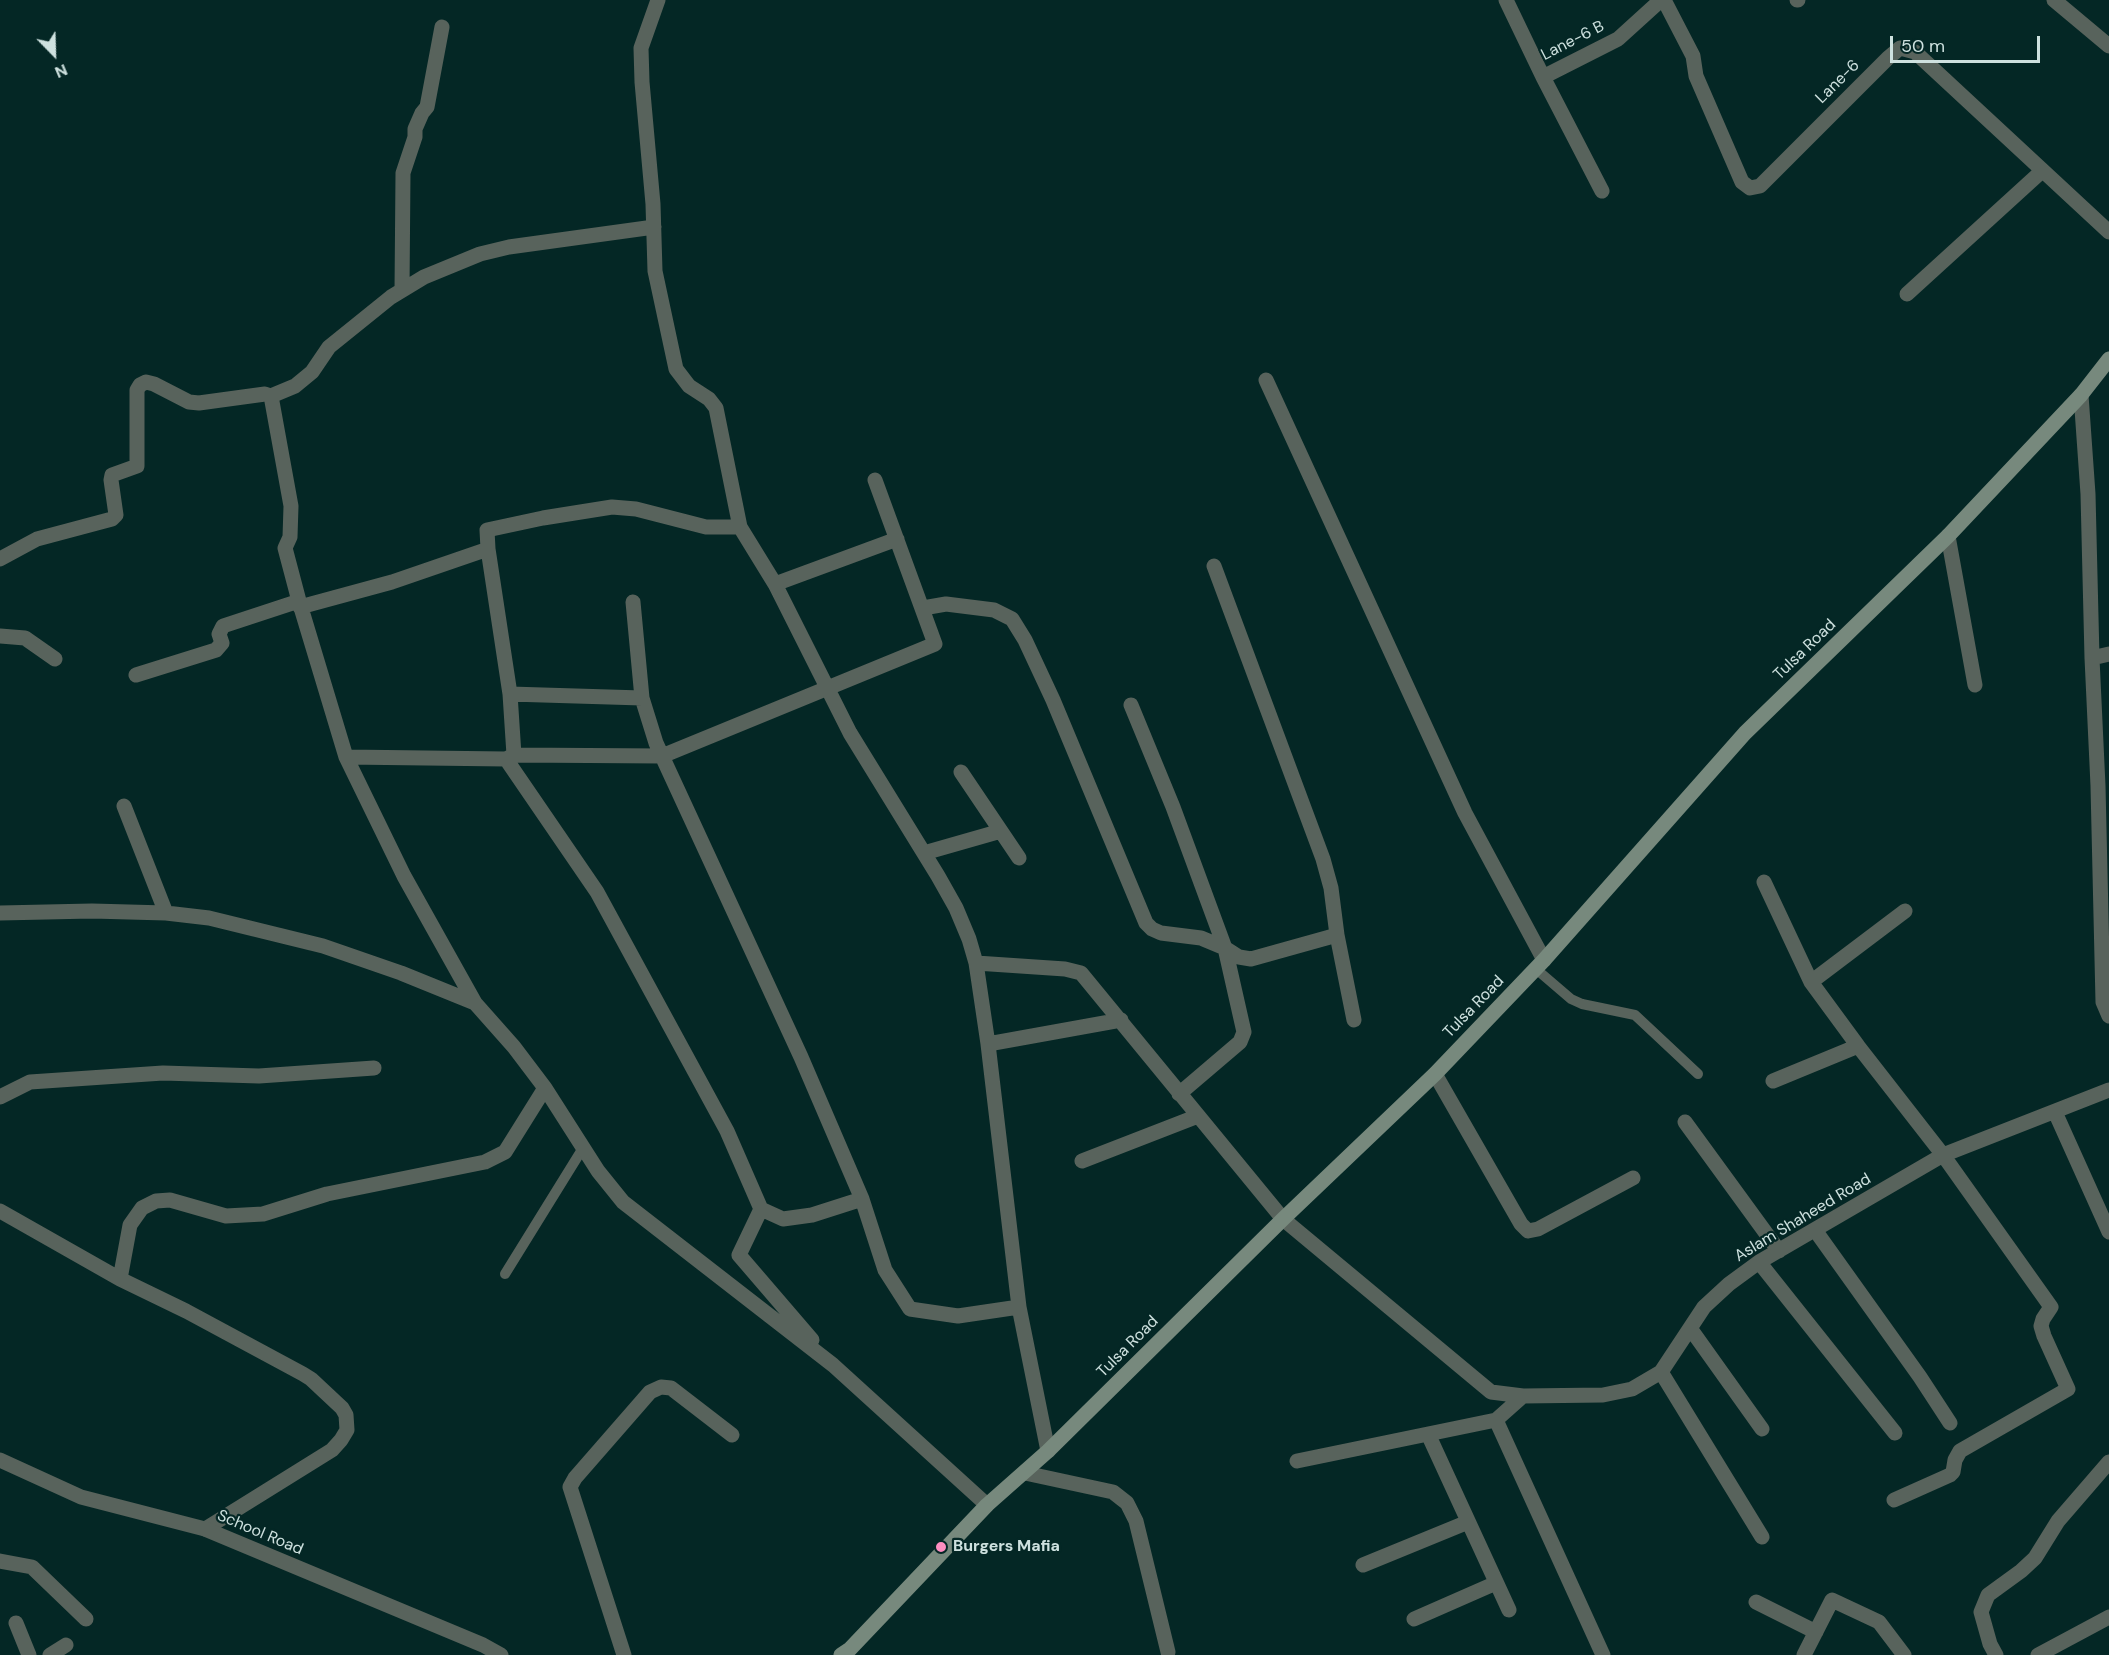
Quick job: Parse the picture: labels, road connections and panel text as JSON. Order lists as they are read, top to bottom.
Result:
{
  "streets": {
    "main road": ["Tulsa Road"],
    "street": [
      "Lane-6 B",
      "Lane-6",
      "Aslam Shaheed Road",
      "School Road"
    ]
  },
  "crossings": [
    ["Lane-6 B", "Lane-6"],
    ["Tulsa Road", "Aslam Shaheed Road"]
  ],
  "places": ["Burgers Mafia"],
  "scale_bar": "50 m",
  "north": "bottom right"
}
